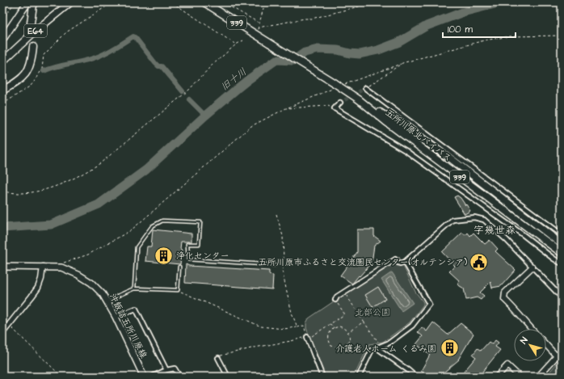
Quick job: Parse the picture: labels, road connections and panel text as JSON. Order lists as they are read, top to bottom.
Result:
{
  "streets": {
    "highway": ["339", "E64", "五所川原北バイパス"],
    "main road": ["沖飯詰五所川原線"]
  },
  "districts": ["字幾世森"],
  "water": ["旧十川"],
  "parks": ["北部公園"],
  "places": {
    "building": ["浄化センター", "介護老人ホーム くるみ園"],
    "public building": ["五所川原市ふるさと交流圏民センター(オルテンシア)"]
  },
  "scale_bar": "100 m",
  "north": "top left"
}
